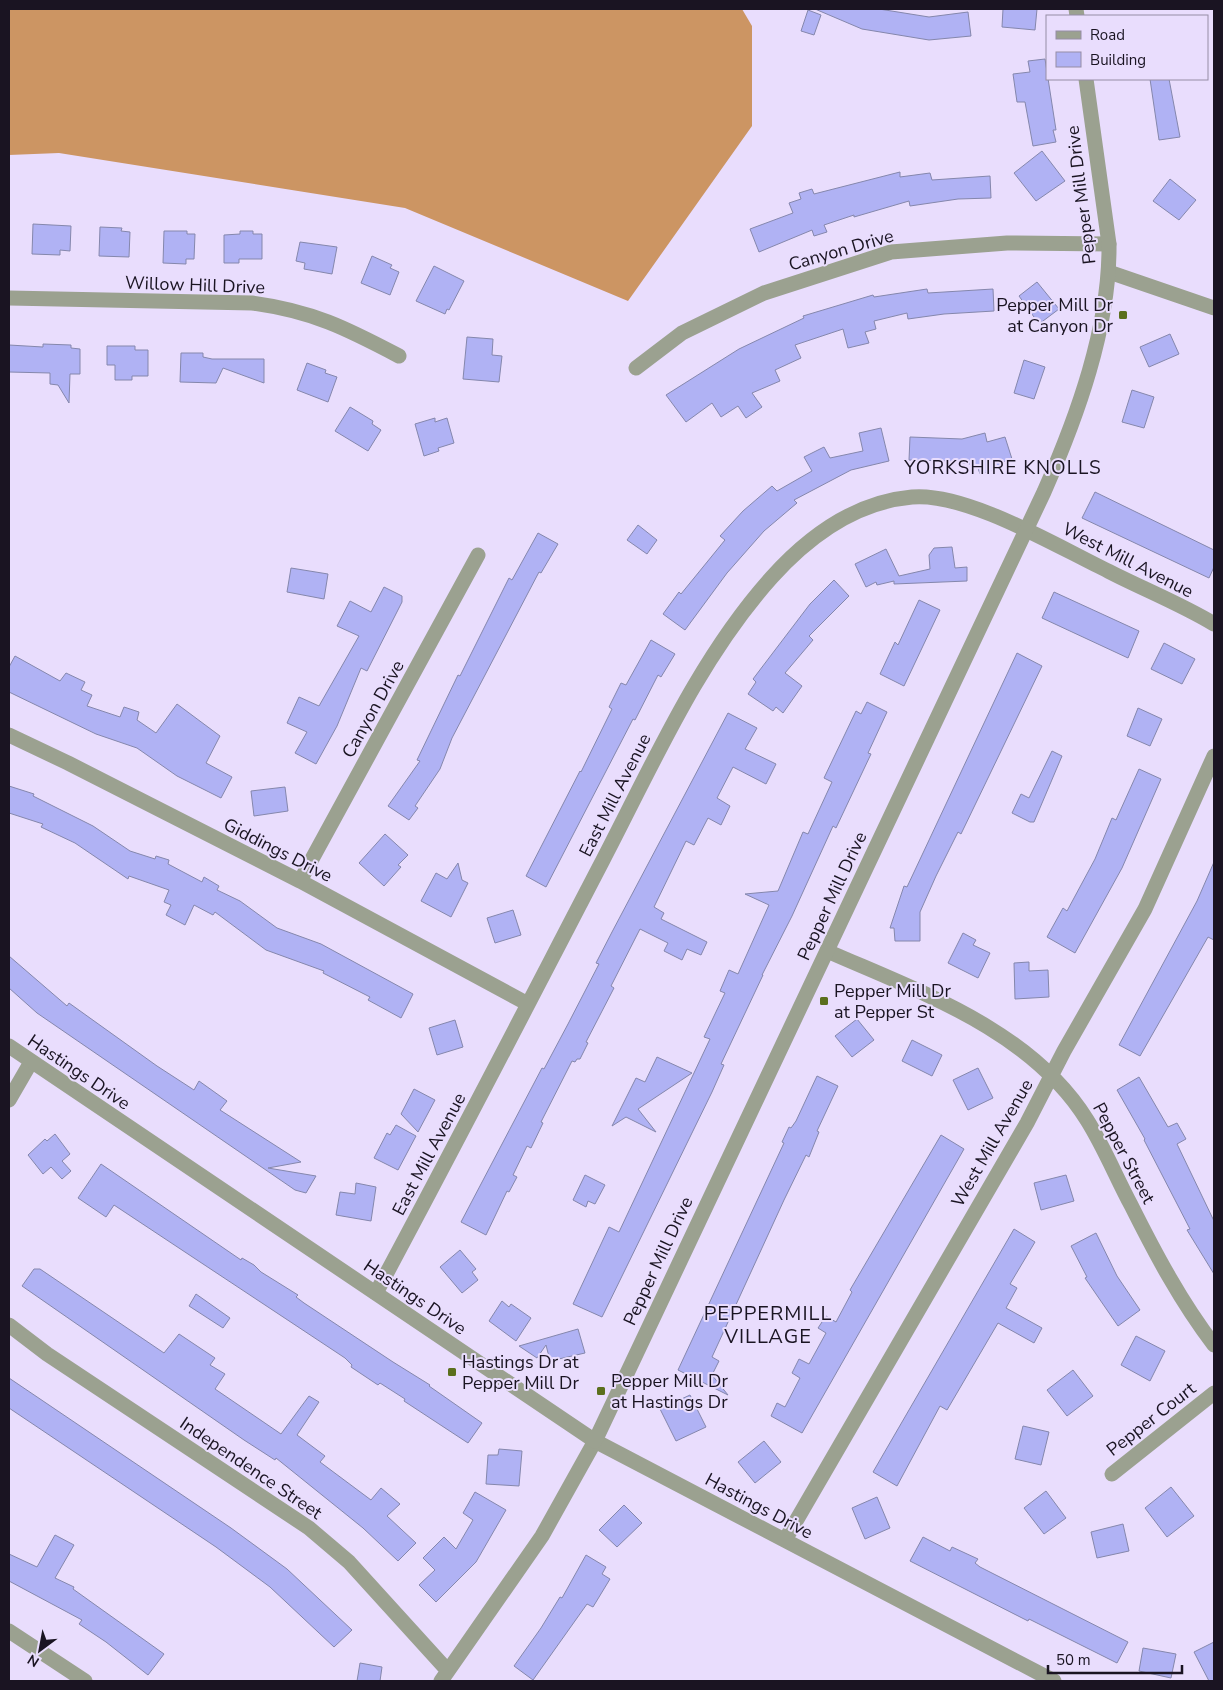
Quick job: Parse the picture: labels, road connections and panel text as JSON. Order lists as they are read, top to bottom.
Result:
{
  "streets": {
    "street": [
      "Pepper Mill Drive",
      "Canyon Drive",
      "Willow Hill Drive",
      "West Mill Avenue",
      "East Mill Avenue",
      "Giddings Drive",
      "Hastings Drive",
      "Pepper Street",
      "Pepper Court",
      "Independence Street"
    ]
  },
  "crossings": [
    ["Pepper Mill Drive", "Canyon Drive"],
    ["Pepper Mill Drive", "West Mill Avenue"],
    ["Pepper Mill Drive", "East Mill Avenue"],
    ["Pepper Mill Drive", "Hastings Drive"],
    ["Pepper Mill Drive", "Pepper Street"],
    ["Pepper Mill Drive", "Independence Street"],
    ["Canyon Drive", "Giddings Drive"],
    ["West Mill Avenue", "East Mill Avenue"],
    ["West Mill Avenue", "Hastings Drive"],
    ["West Mill Avenue", "Pepper Street"],
    ["East Mill Avenue", "Giddings Drive"],
    ["East Mill Avenue", "Hastings Drive"]
  ],
  "districts": ["YORKSHIRE KNOLLS", "PEPPERMILL VILLAGE"],
  "places": {
    "transit": [
      "Pepper Mill Dr at Canyon Dr",
      "Pepper Mill Dr at Pepper St",
      "Hastings Dr at Pepper Mill Dr",
      "Pepper Mill Dr at Hastings Dr"
    ]
  },
  "legend": ["Road", "Building"],
  "scale_bar": "50 m",
  "north": "bottom left"
}
